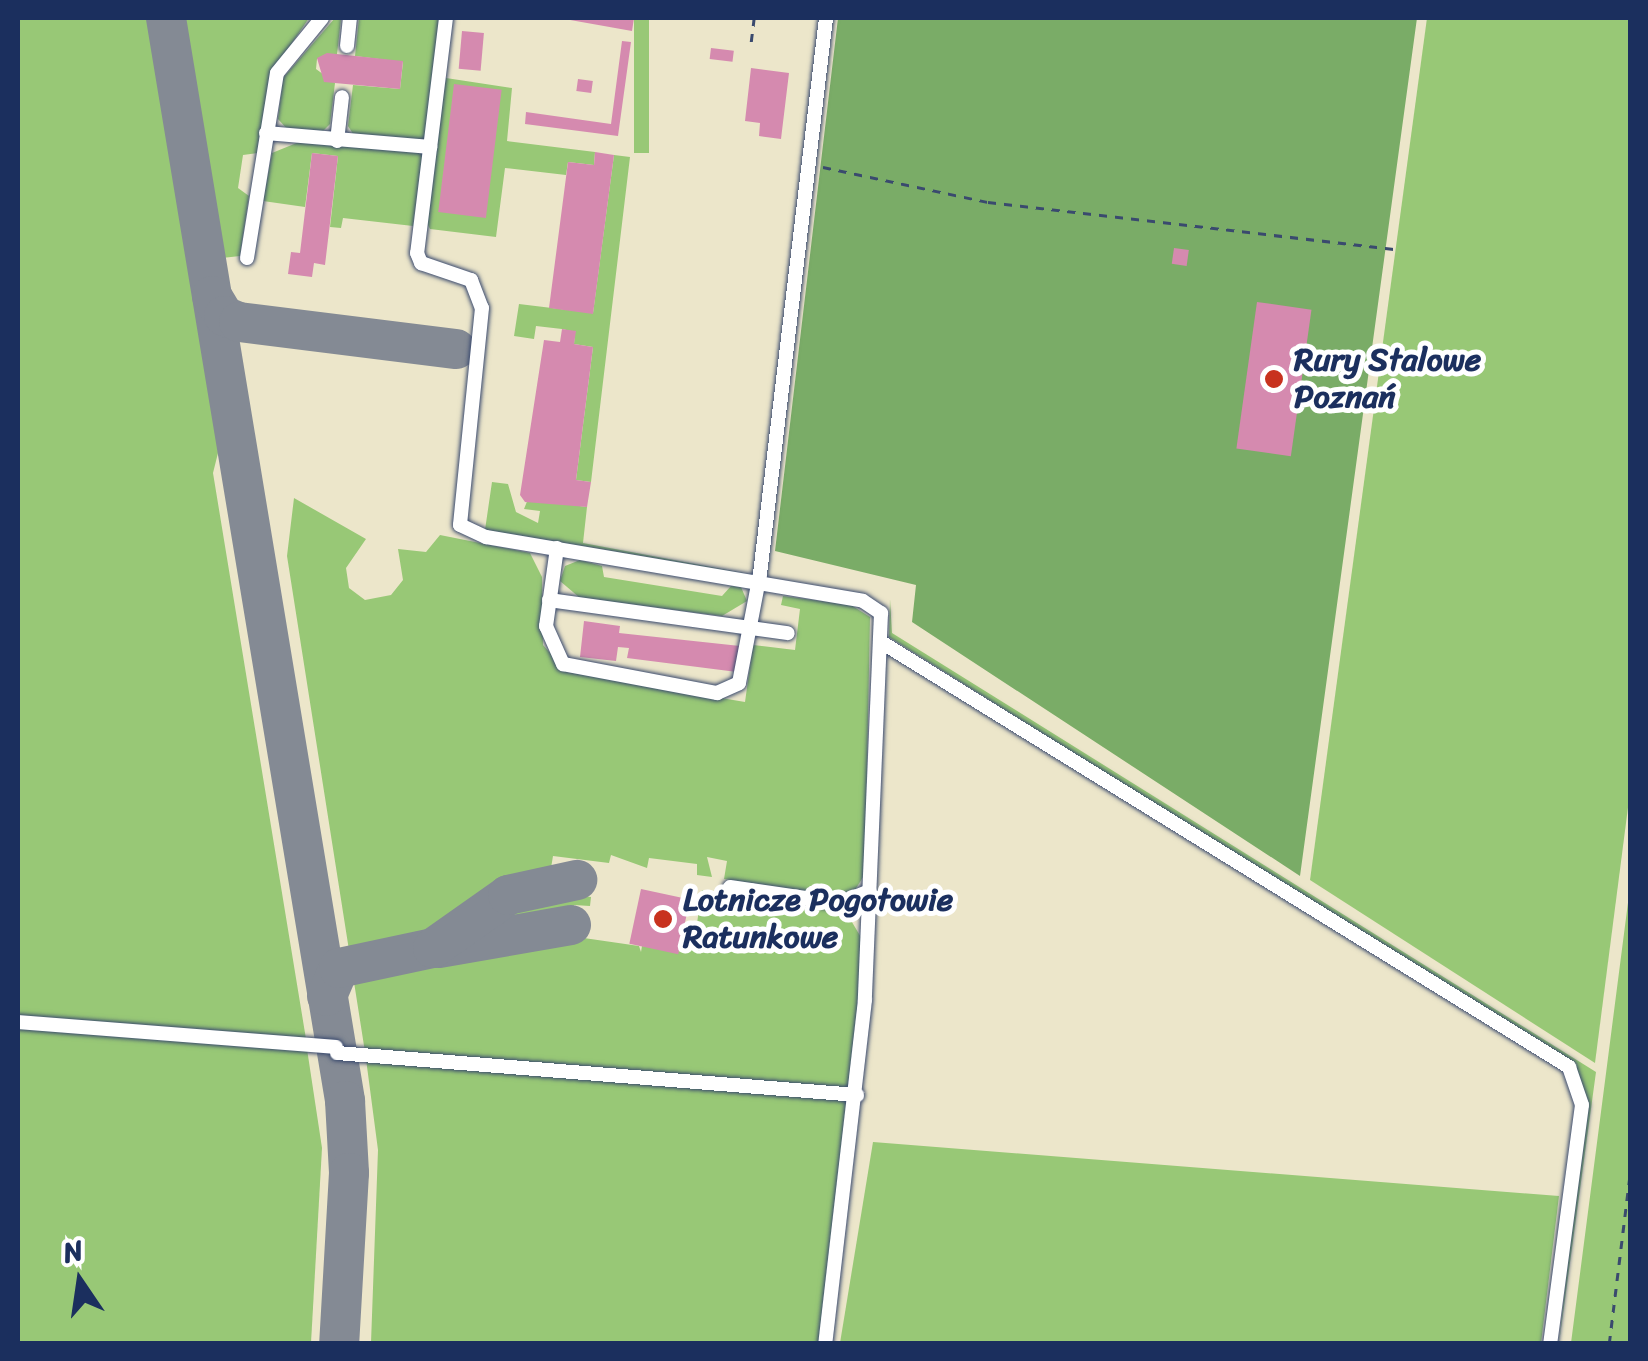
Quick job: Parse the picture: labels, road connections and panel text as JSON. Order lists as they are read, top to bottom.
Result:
{
  "places": ["Rury Stalowe Poznań", "Lotnicze Pogotowie Ratunkowe"],
  "north": "top"
}
